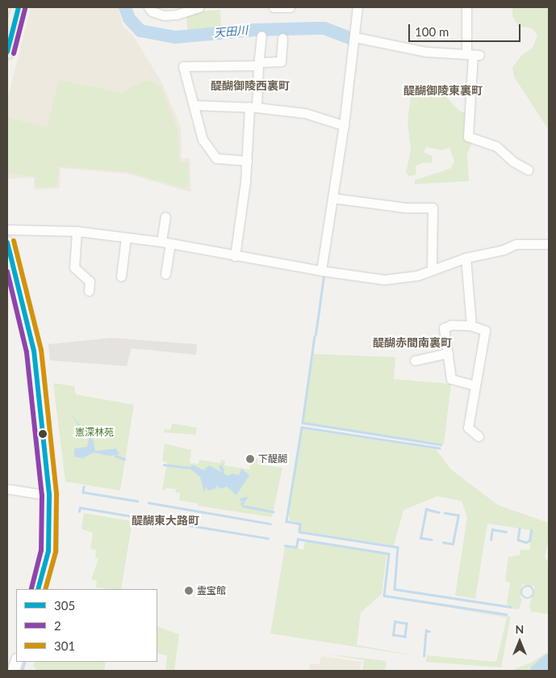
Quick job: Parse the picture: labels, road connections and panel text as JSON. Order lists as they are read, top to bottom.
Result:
{
  "districts": [
    "醍醐御陵西裏町",
    "醍醐御陵東裏町",
    "醍醐赤間南裏町",
    "醍醐東大路町"
  ],
  "water": ["天田川"],
  "parks": ["憲深林苑"],
  "places": ["下醍醐", "霊宝館"],
  "lines": ["transit line 305", "transit line 2", "transit line 301"],
  "legend": ["305", "2", "301"],
  "scale_bar": "100 m",
  "north": "top"
}
